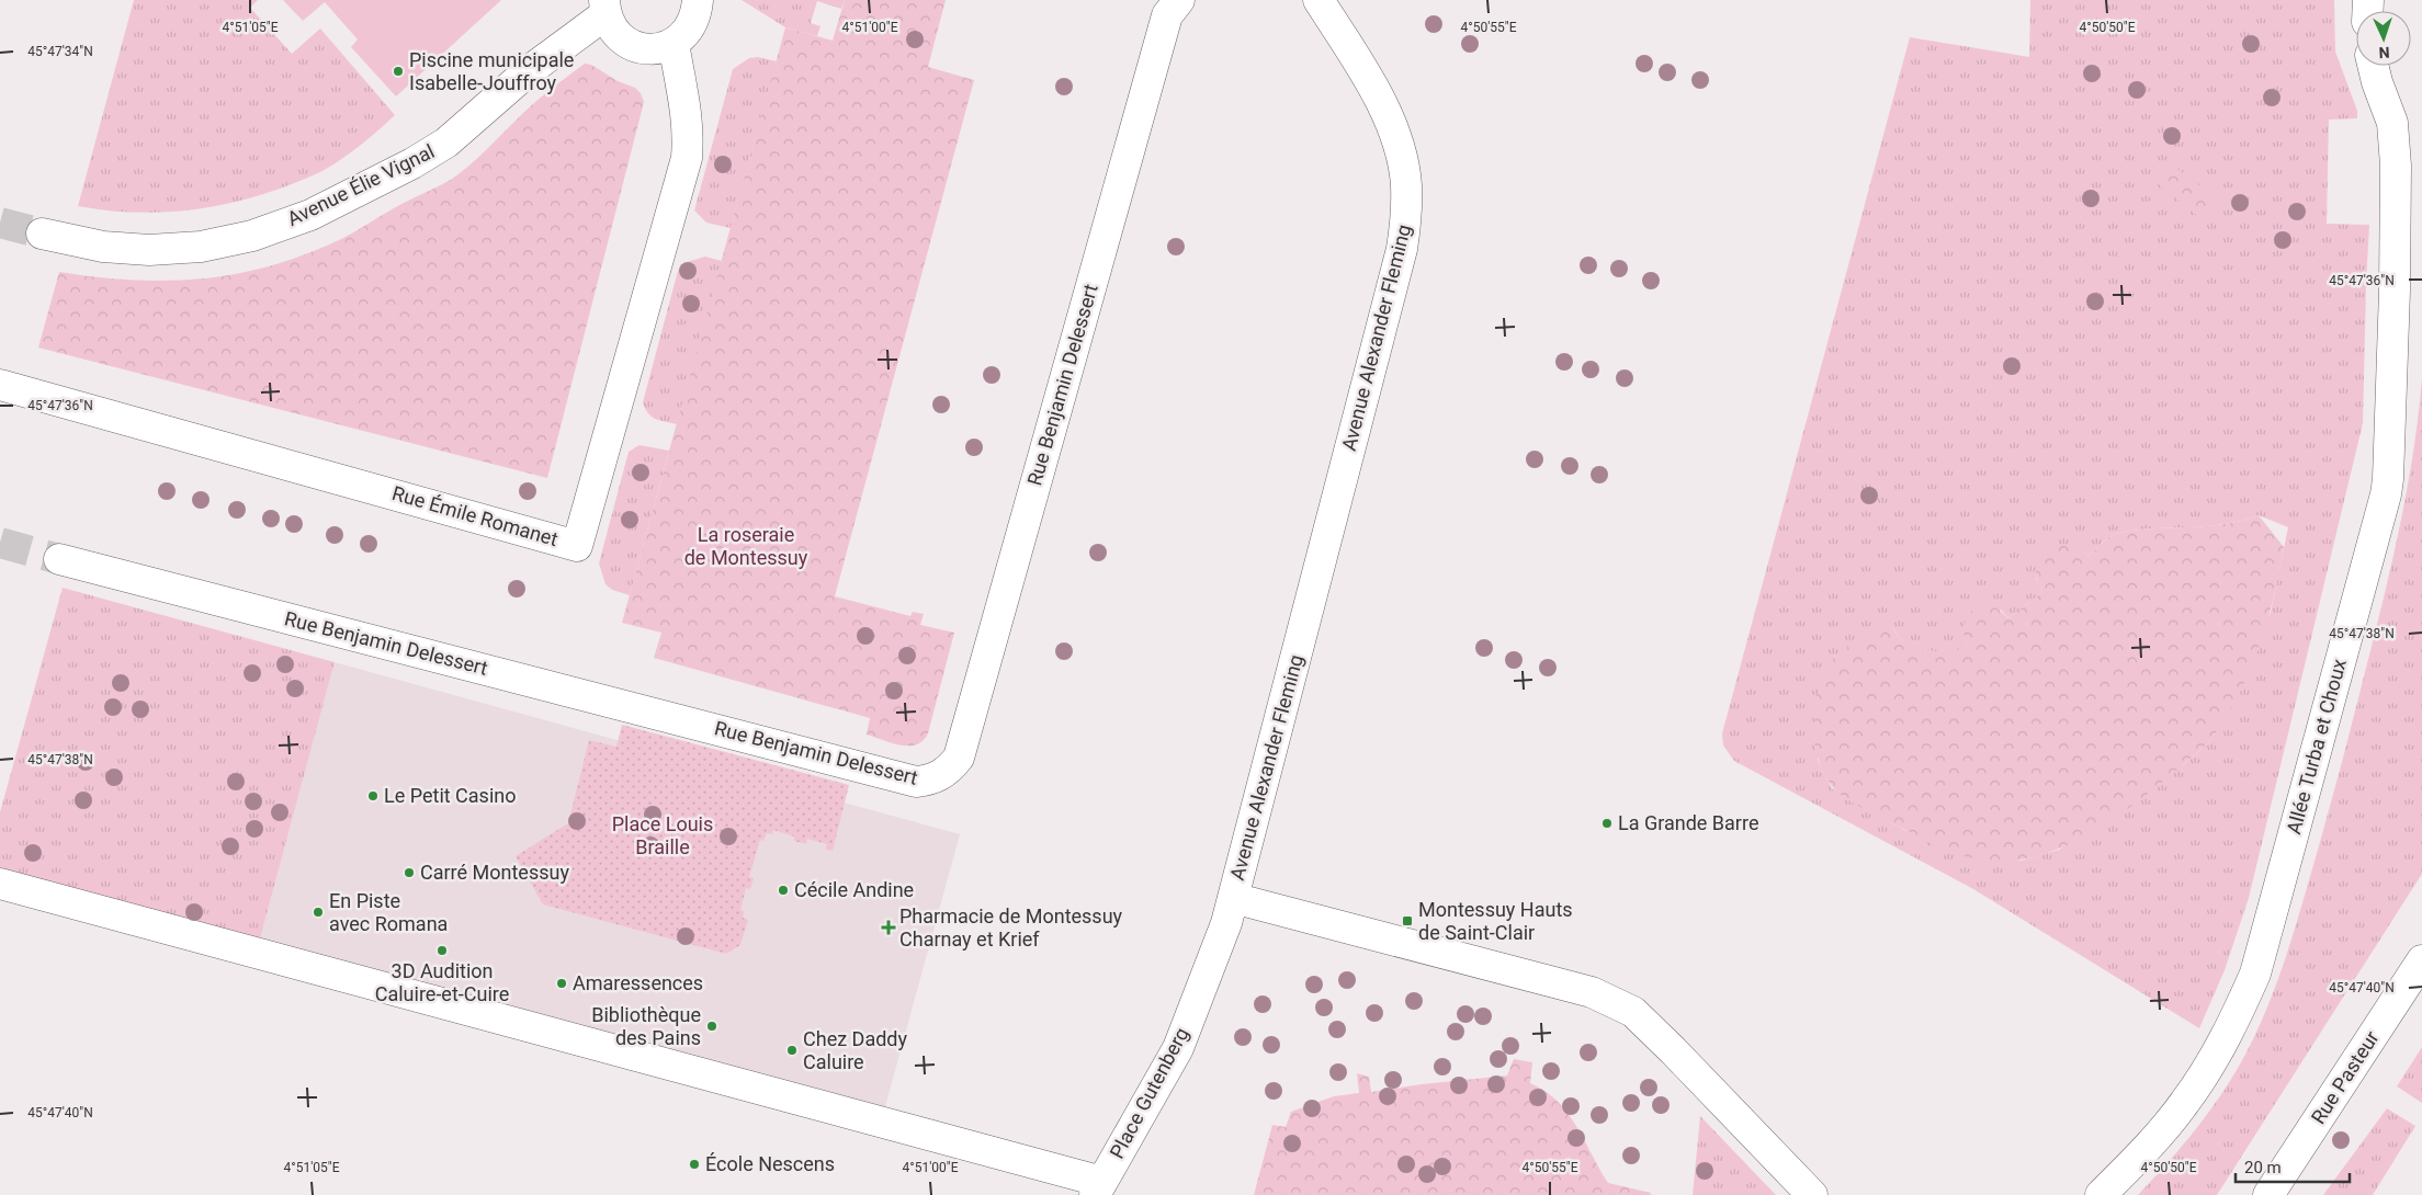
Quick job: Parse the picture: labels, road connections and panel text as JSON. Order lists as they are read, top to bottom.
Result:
{
  "streets": {
    "street": [
      "Avenue Élie Vignal",
      "Avenue Alexander Fleming",
      "Rue Benjamin Delessert",
      "Rue Émile Romanet",
      "Allée Turba et Choux",
      "Rue Pasteur",
      "Place Gutenberg"
    ]
  },
  "crossings": [
    ["Avenue Alexander Fleming", "Place Gutenberg"]
  ],
  "parks": ["La roseraie de Montessuy", "Place Louis Braille"],
  "places": {
    "other": [
      "Piscine municipale Isabelle-Jouffroy",
      "Le Petit Casino",
      "La Grande Barre",
      "Carré Montessuy",
      "Cécile Andine",
      "En Piste avec Romana",
      "3D Audition Caluire-et-Cuire",
      "Amaressences",
      "Bibliothèque des Pains",
      "Chez Daddy Caluire",
      "École Nescens"
    ],
    "transit": ["Montessuy Hauts de Saint-Clair"],
    "health": ["Pharmacie de Montessuy Charnay et Krief"]
  },
  "scale_bar": "20 m",
  "north": "bottom",
  "coordinates": [
    "4°50'55\"E",
    "4°50'50\"E",
    "4°51'05\"E",
    "4°51'00\"E",
    "45°47'34\"N",
    "45°47'36\"N",
    "45°47'38\"N",
    "45°47'40\"N"
  ]
}
